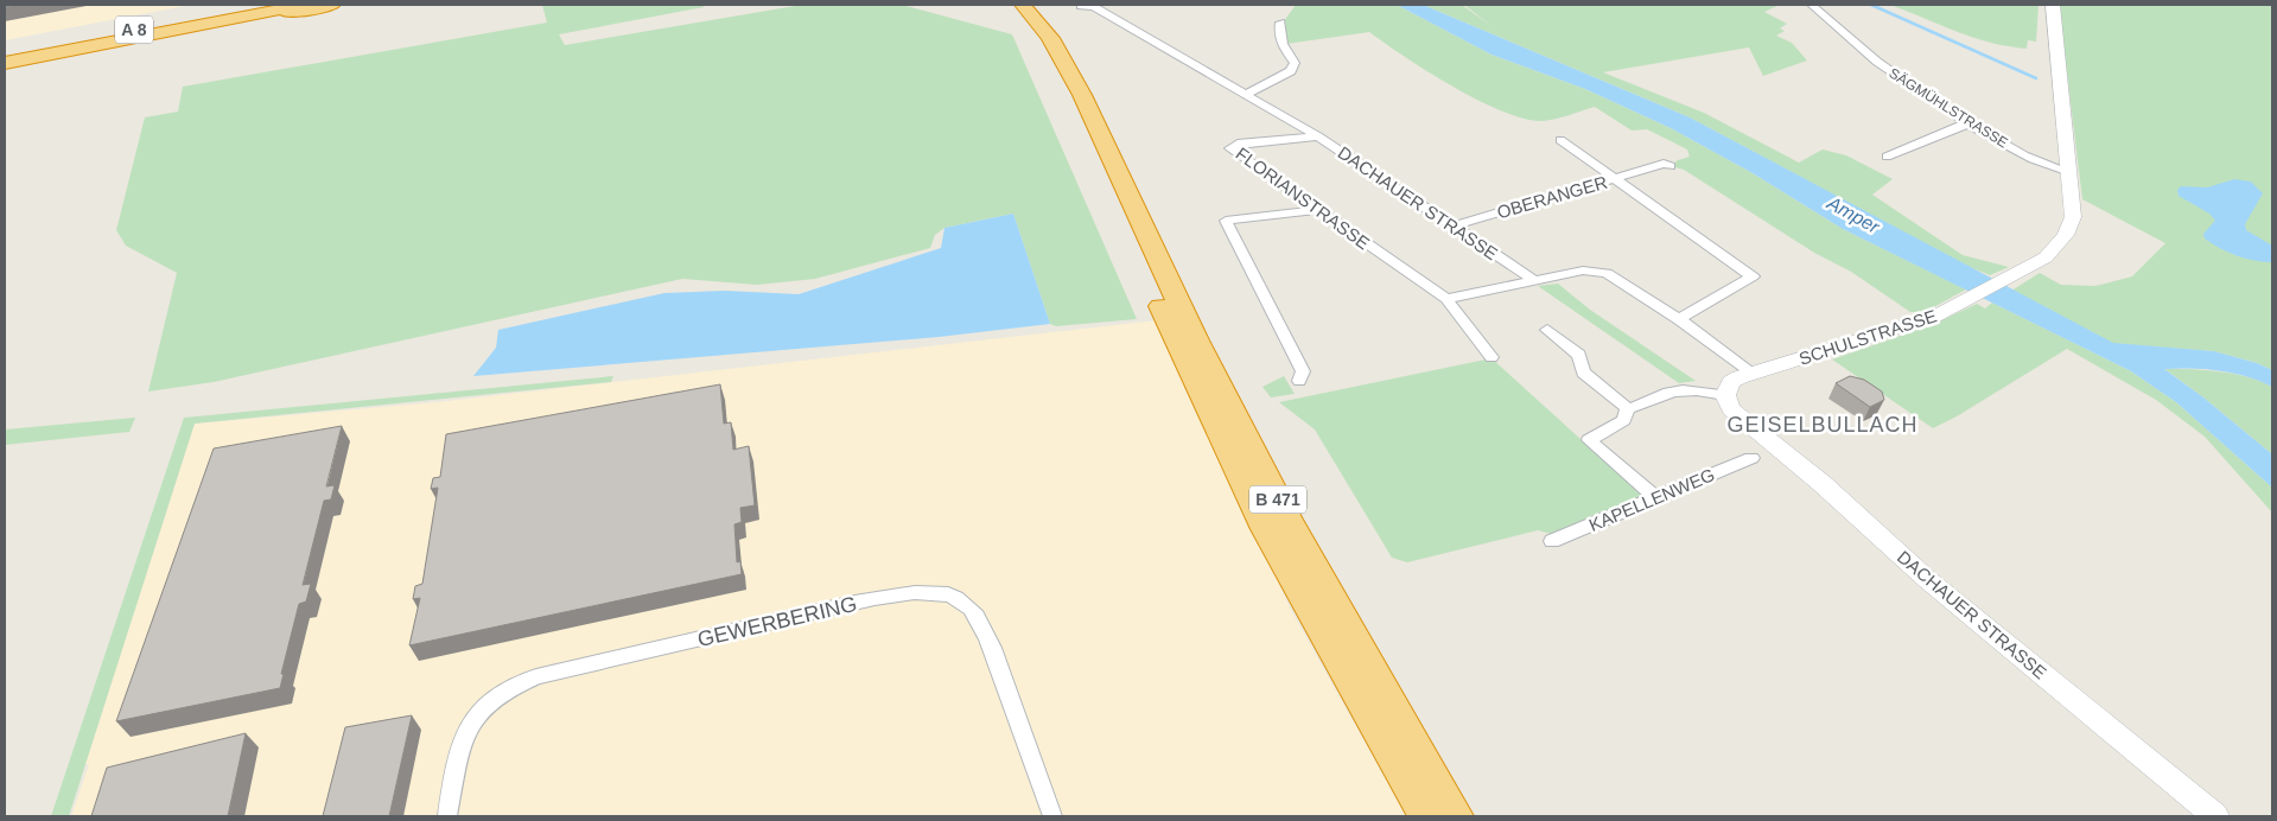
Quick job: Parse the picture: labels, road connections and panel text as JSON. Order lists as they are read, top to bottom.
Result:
{
  "streets": {
    "highway": ["A 8", "B 471"],
    "street": [
      "SÄGMÜHLSTRASSE",
      "OBERANGER",
      "FLORIANSTRASSE",
      "DACHAUER STRASSE",
      "SCHULSTRASSE",
      "KAPELLENWEG",
      "GEWERBERING"
    ]
  },
  "crossings": [
    ["SÄGMÜHLSTRASSE", "SCHULSTRASSE"],
    ["OBERANGER", "DACHAUER STRASSE"],
    ["FLORIANSTRASSE", "DACHAUER STRASSE"],
    ["DACHAUER STRASSE", "SCHULSTRASSE"]
  ],
  "districts": ["GEISELBULLACH"],
  "water": ["Amper"]
}
